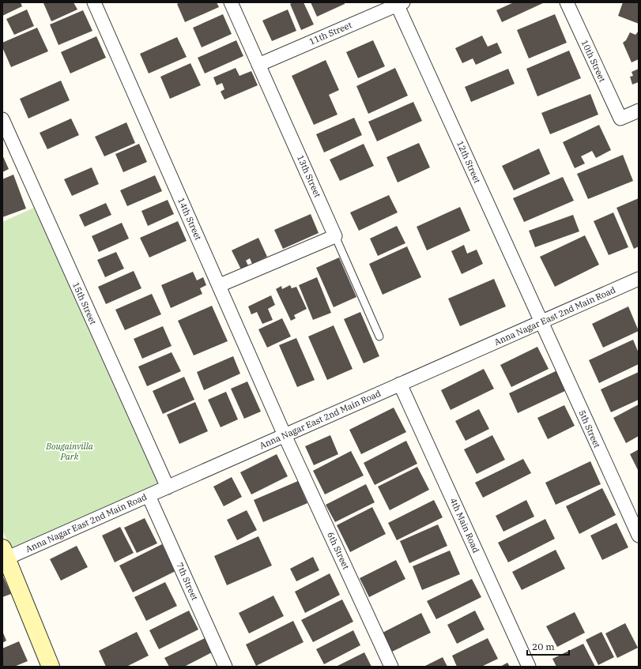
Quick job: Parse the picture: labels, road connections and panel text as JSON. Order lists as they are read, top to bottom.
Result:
{
  "streets": {
    "street": [
      "11th Street",
      "10th Street",
      "12th Street",
      "13th Street",
      "14th Street",
      "15th Street",
      "Anna Nagar East 2nd Main Road",
      "5th Street",
      "4th Main Road",
      "6th Street",
      "7th Street"
    ]
  },
  "crossings": [
    ["11th Street", "12th Street"],
    ["11th Street", "13th Street"],
    ["12th Street", "Anna Nagar East 2nd Main Road"],
    ["12th Street", "5th Street"],
    ["14th Street", "Anna Nagar East 2nd Main Road"],
    ["14th Street", "6th Street"],
    ["15th Street", "Anna Nagar East 2nd Main Road"],
    ["Anna Nagar East 2nd Main Road", "5th Street"],
    ["Anna Nagar East 2nd Main Road", "4th Main Road"],
    ["Anna Nagar East 2nd Main Road", "6th Street"],
    ["Anna Nagar East 2nd Main Road", "7th Street"]
  ],
  "parks": ["Bougainvilla Park"],
  "scale_bar": "20 m"
}
